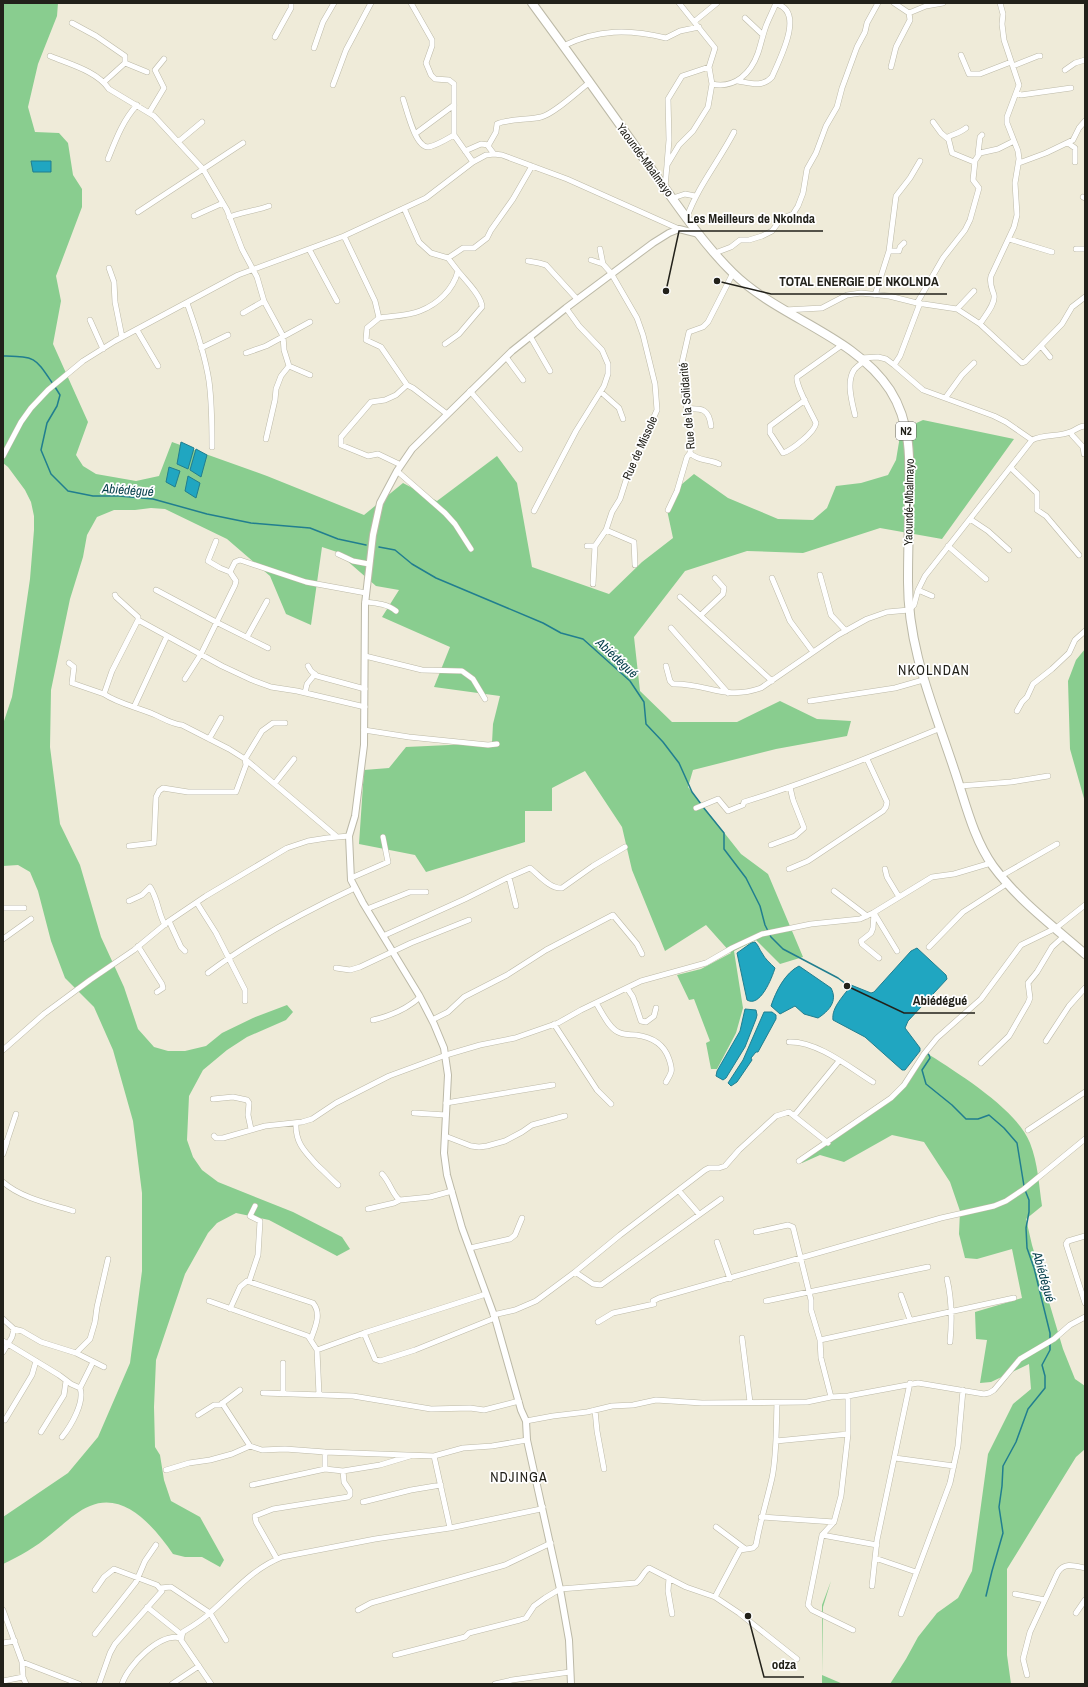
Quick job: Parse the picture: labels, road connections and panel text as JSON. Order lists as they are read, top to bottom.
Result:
{
  "streets": {
    "highway": ["Yaoundé-Mbalmayo", "N2"],
    "street": ["Rue de la Solidarité", "Rue de Missole"]
  },
  "crossings": [
    ["Yaoundé-Mbalmayo", "Rue de la Solidarité"]
  ],
  "districts": ["NKOLNDAN", "NDJINGA"],
  "water": ["Abiédégué"],
  "places": [
    "TOTAL ENERGIE DE NKOLNDA",
    "Les Meilleurs de Nkolnda",
    "Abiédégué",
    "odza"
  ]
}
